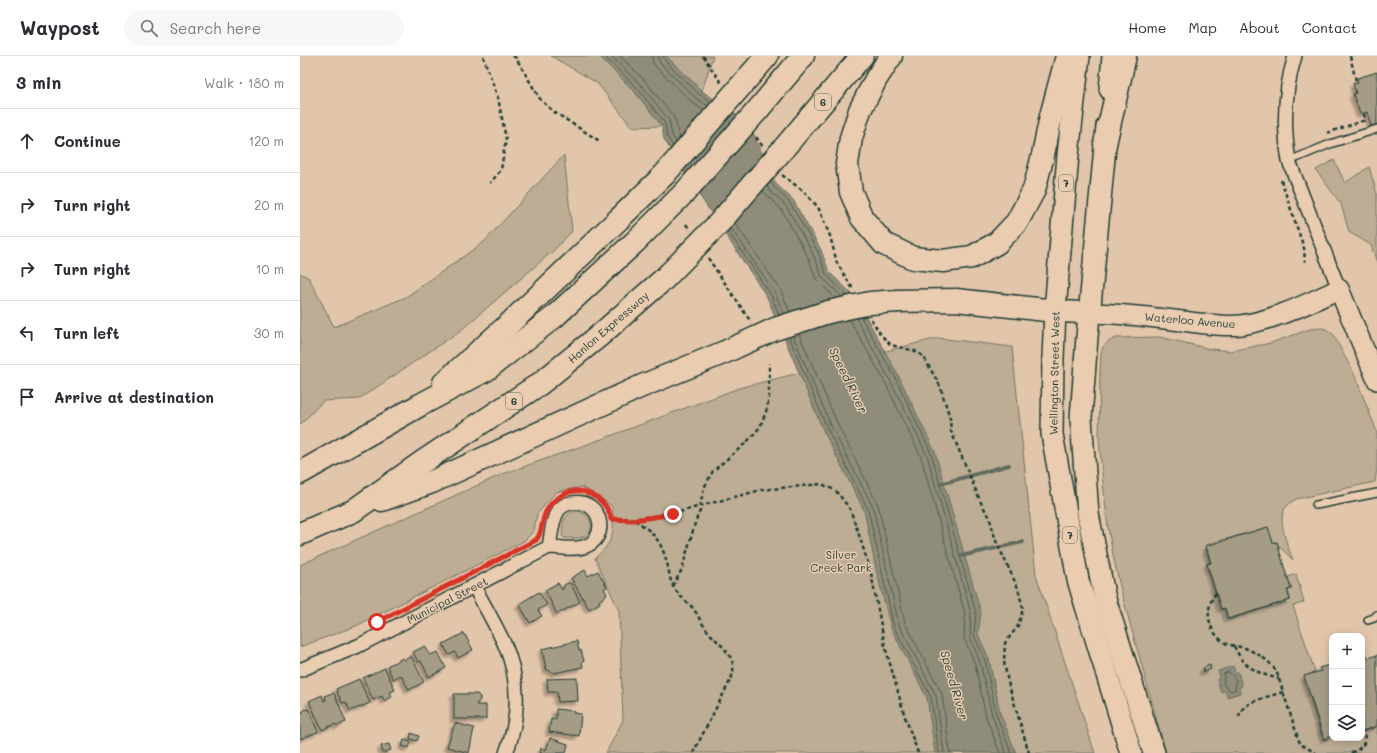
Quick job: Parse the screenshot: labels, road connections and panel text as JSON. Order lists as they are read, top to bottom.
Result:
{
  "streets": {
    "highway": ["6", "Hanlon Expressway"],
    "main road": ["7", "Waterloo Avenue", "Wellington Street West"],
    "street": ["Municipal Street"]
  },
  "crossings": [
    ["7", "Waterloo Avenue"],
    ["Waterloo Avenue", "Wellington Street West"]
  ],
  "water": ["Speed River"],
  "parks": ["Silver Creek Park"],
  "page": {
    "header": "Waypost",
    "search": "Search here",
    "nav": [
      "Home",
      "Map",
      "About",
      "Contact"
    ],
    "heading": ["3 min", "Walk · 180 m"],
    "list": [
      ["Continue", "120 m"],
      ["Turn right", "20 m"],
      ["Turn right", "10 m"],
      ["Turn left", "30 m"],
      "Arrive at destination"
    ],
    "map_buttons": ["+", "−"]
  }
}
